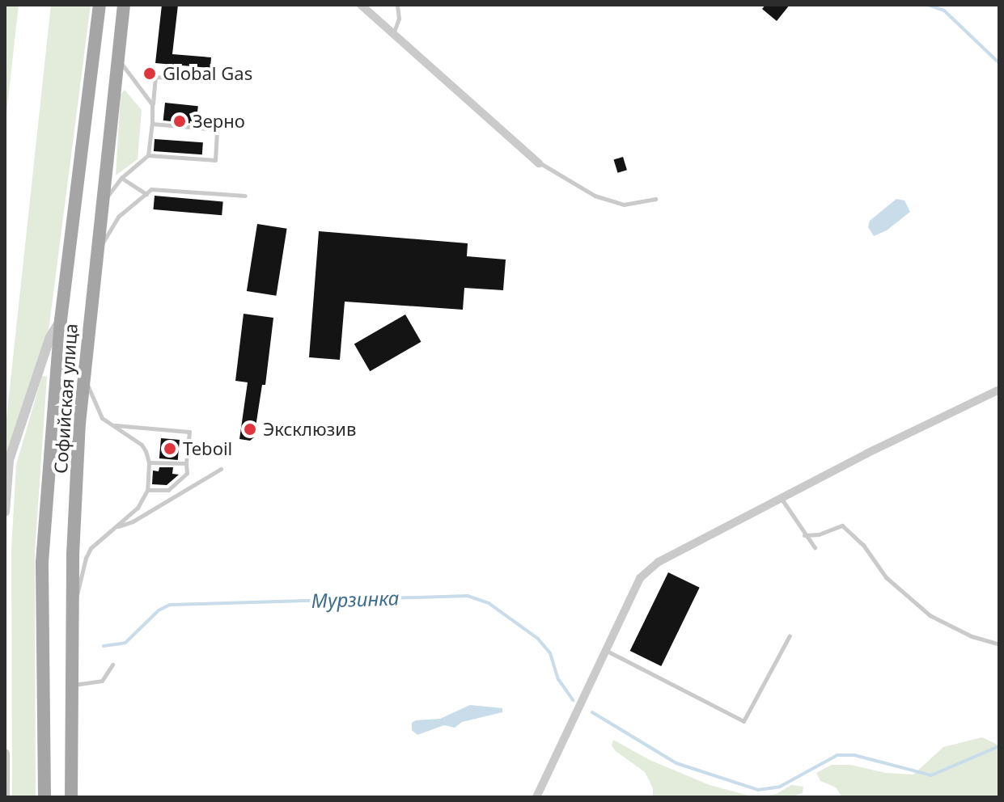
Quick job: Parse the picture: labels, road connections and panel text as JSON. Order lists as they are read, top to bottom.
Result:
{
  "streets": {
    "main road": ["Софийская улица"]
  },
  "water": ["Мурзинка"],
  "places": [
    "Global Gas",
    "Зерно",
    "Эксклюзив",
    "Teboil"
  ]
}
